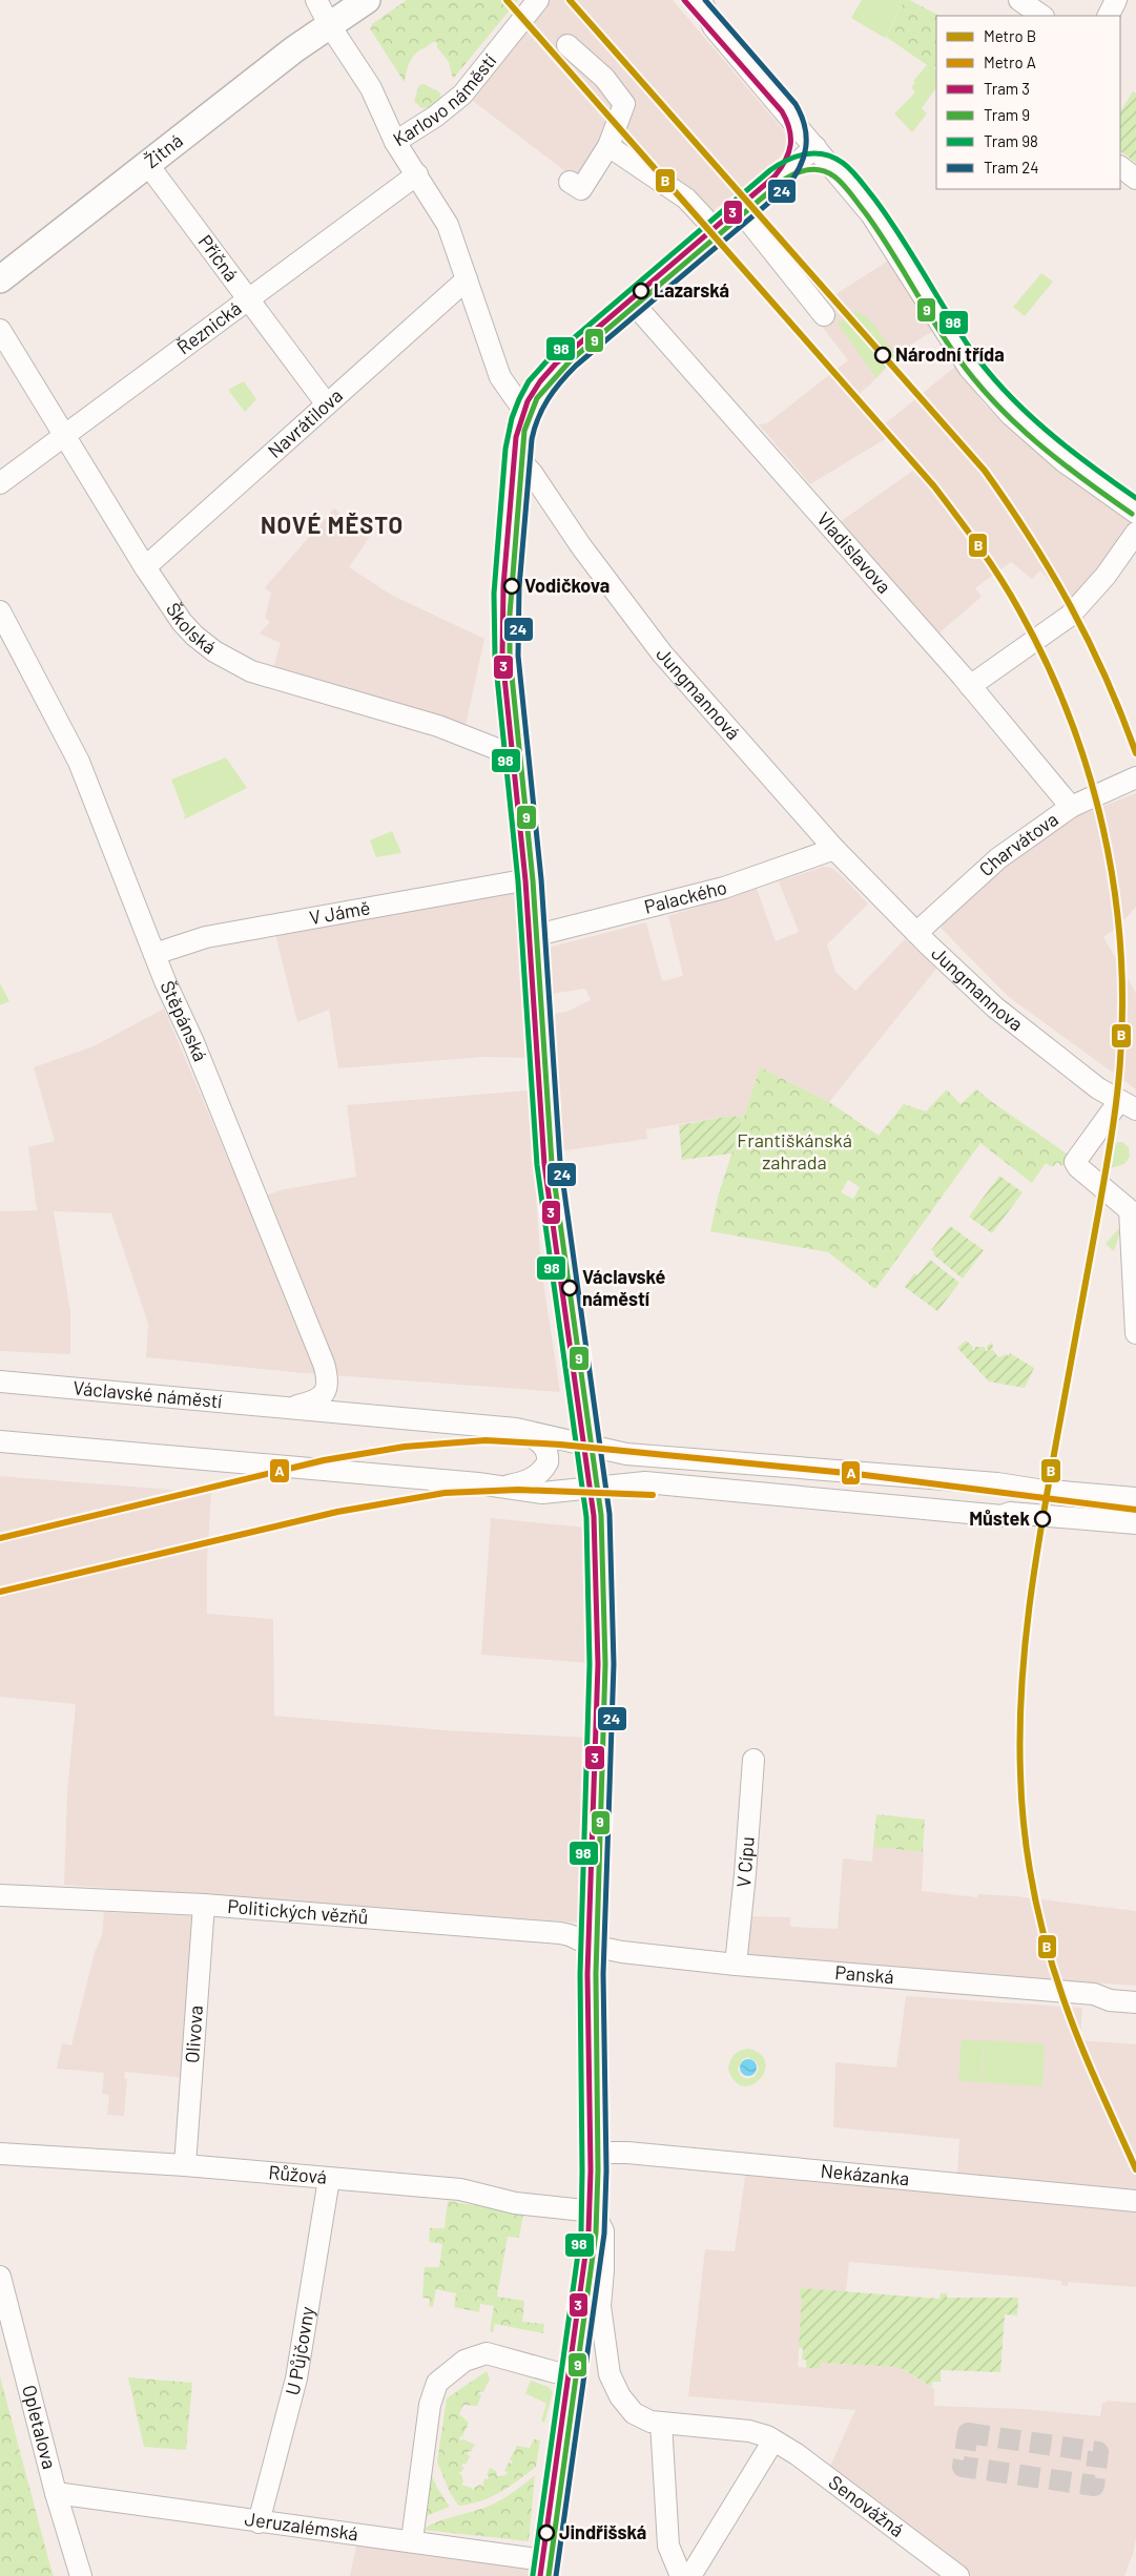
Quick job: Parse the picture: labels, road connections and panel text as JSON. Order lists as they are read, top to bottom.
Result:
{
  "streets": {
    "main road": ["Žitná"],
    "street": [
      "Karlovo náměstí",
      "Příčná",
      "Řeznická",
      "Navrátilova",
      "Vladislavova",
      "Školská",
      "Jungmannová",
      "Charvátova",
      "Palackého",
      "V Jámě",
      "Jungmannova",
      "Štěpánská",
      "Václavské náměstí",
      "V Cípu",
      "Politických vězňů",
      "Panská",
      "Olivova",
      "Růžová",
      "Nekázanka",
      "U Půjčovny",
      "Opletalova",
      "Senovážná",
      "Jeruzalémská"
    ]
  },
  "crossings": [
    ["Karlovo náměstí", "Žitná"],
    ["Žitná", "Příčná"],
    ["Příčná", "Řeznická"],
    ["Příčná", "Navrátilova"],
    ["Řeznická", "Školská"],
    ["Navrátilova", "Školská"],
    ["Vladislavova", "Charvátova"],
    ["Jungmannová", "Palackého"],
    ["Jungmannová", "Jungmannova"],
    ["Charvátova", "Jungmannova"],
    ["Palackého", "Jungmannova"],
    ["V Jámě", "Štěpánská"],
    ["Štěpánská", "Václavské náměstí"],
    ["V Cípu", "Panská"],
    ["Politických vězňů", "Panská"],
    ["Politických vězňů", "Olivova"],
    ["Olivova", "Růžová"],
    ["Růžová", "U Půjčovny"],
    ["U Půjčovny", "Jeruzalémská"],
    ["Opletalova", "Jeruzalémská"]
  ],
  "districts": ["NOVÉ MĚSTO"],
  "parks": ["Františkánská zahrada"],
  "places": [
    "Lazarská",
    "Národní třída",
    "Vodičkova",
    "Václavské náměstí",
    "Můstek",
    "Jindřišská"
  ],
  "lines": [
    "metro line B",
    "tram line 3",
    "tram line 24",
    "tram line 98",
    "tram line 9",
    "metro line A"
  ],
  "legend": [
    "Metro B",
    "Metro A",
    "Tram 3",
    "Tram 9",
    "Tram 98",
    "Tram 24"
  ]
}
